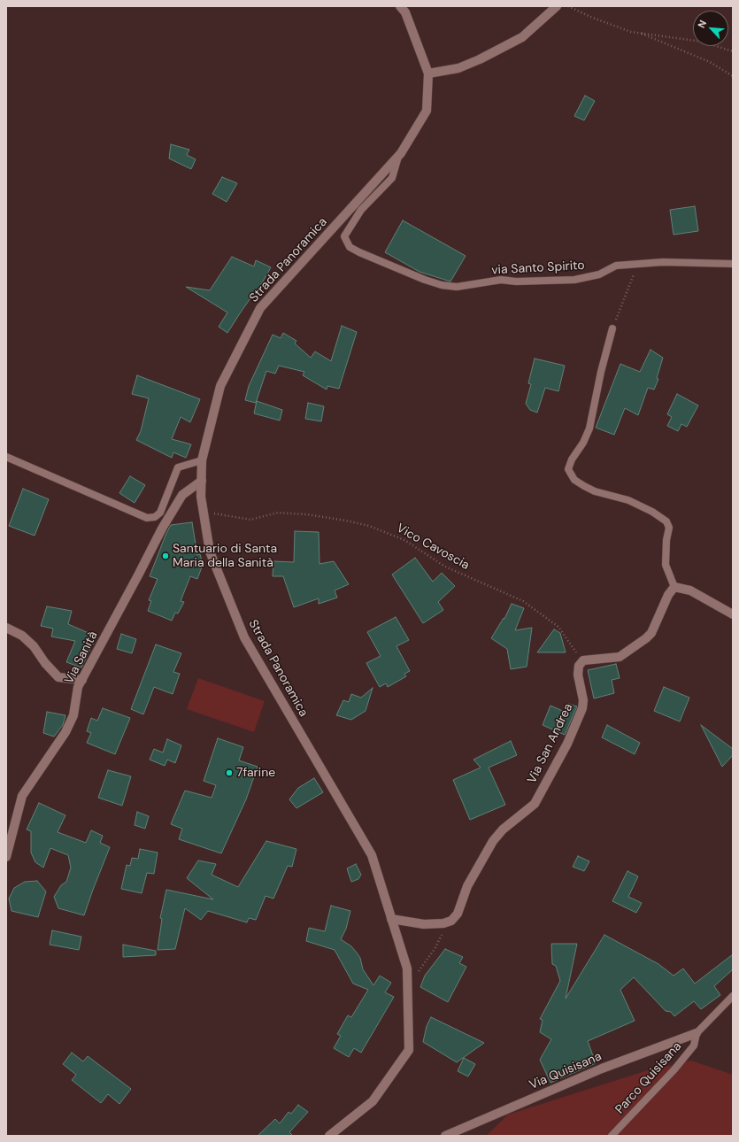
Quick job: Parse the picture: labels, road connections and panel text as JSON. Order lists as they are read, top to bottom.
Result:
{
  "streets": {
    "street": [
      "Strada Panoramica",
      "Via Sanità",
      "Via San Andrea",
      "Via Quisisana"
    ],
    "lane": ["via Santo Spirito", "Parco Quisisana"],
    "path": ["Vico Cavoscia"]
  },
  "crossings": [
    ["Strada Panoramica", "via Santo Spirito"],
    ["Strada Panoramica", "Vico Cavoscia"],
    ["Strada Panoramica", "Via Sanità"],
    ["Vico Cavoscia", "Via San Andrea"],
    ["Via Quisisana", "Parco Quisisana"]
  ],
  "places": ["Santuario di Santa Maria della Sanità", "7farine"],
  "north": "top left"
}
